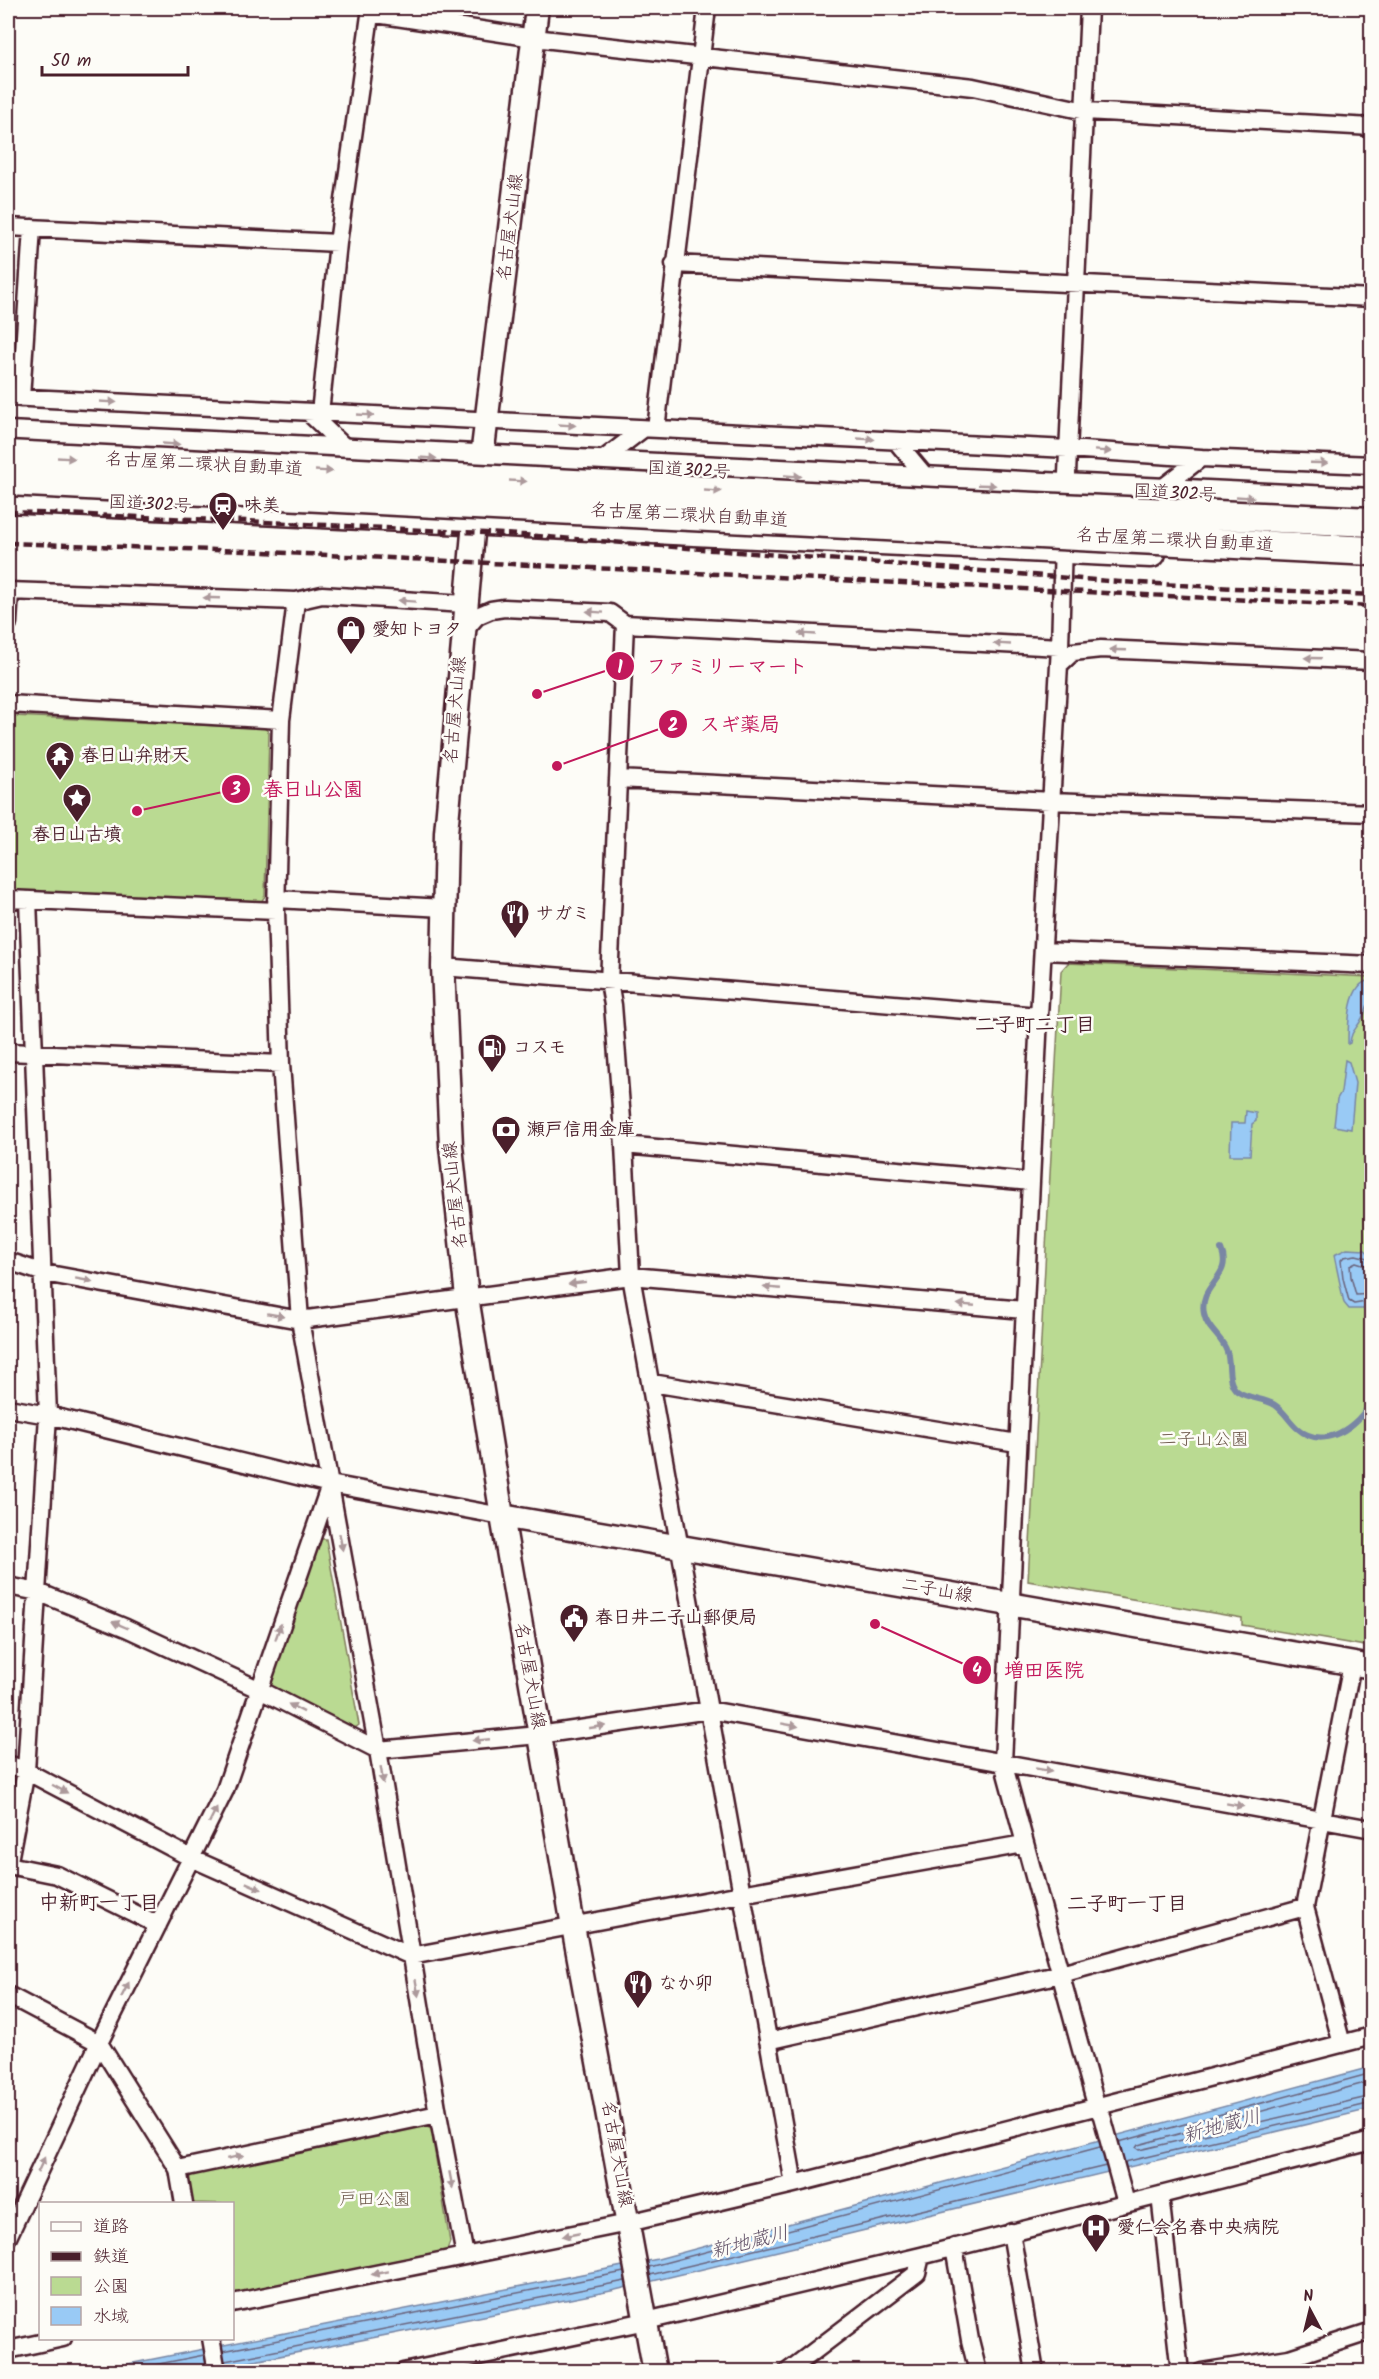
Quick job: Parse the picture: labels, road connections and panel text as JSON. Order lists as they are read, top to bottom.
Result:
{
  "streets": {
    "highway": ["名古屋第二環状自動車道", "国道302号"],
    "main road": ["名古屋犬山線", "二子山線"]
  },
  "crossings": [
    ["名古屋犬山線", "国道302号"],
    ["名古屋犬山線", "二子山線"]
  ],
  "districts": ["二子町二丁目", "中新町一丁目", "二子町一丁目"],
  "water": ["新地蔵川"],
  "parks": ["二子山公園", "戸田公園"],
  "places": {
    "station": ["味美"],
    "shop": ["愛知トヨタ"],
    "other": [
      "ファミリーマート",
      "スギ薬局",
      "春日山公園",
      "増田医院"
    ],
    "temple": ["春日山弁財天"],
    "place": ["春日山古墳"],
    "restaurant": ["サガミ", "なか卯"],
    "fuel station": ["コスモ"],
    "bank": ["瀬戸信用金庫"],
    "public building": ["春日井二子山郵便局"],
    "hospital": ["愛仁会名春中央病院"]
  },
  "legend": [
    "道路",
    "鉄道",
    "公園",
    "水域"
  ],
  "scale_bar": "50 m",
  "north": "top"
}
